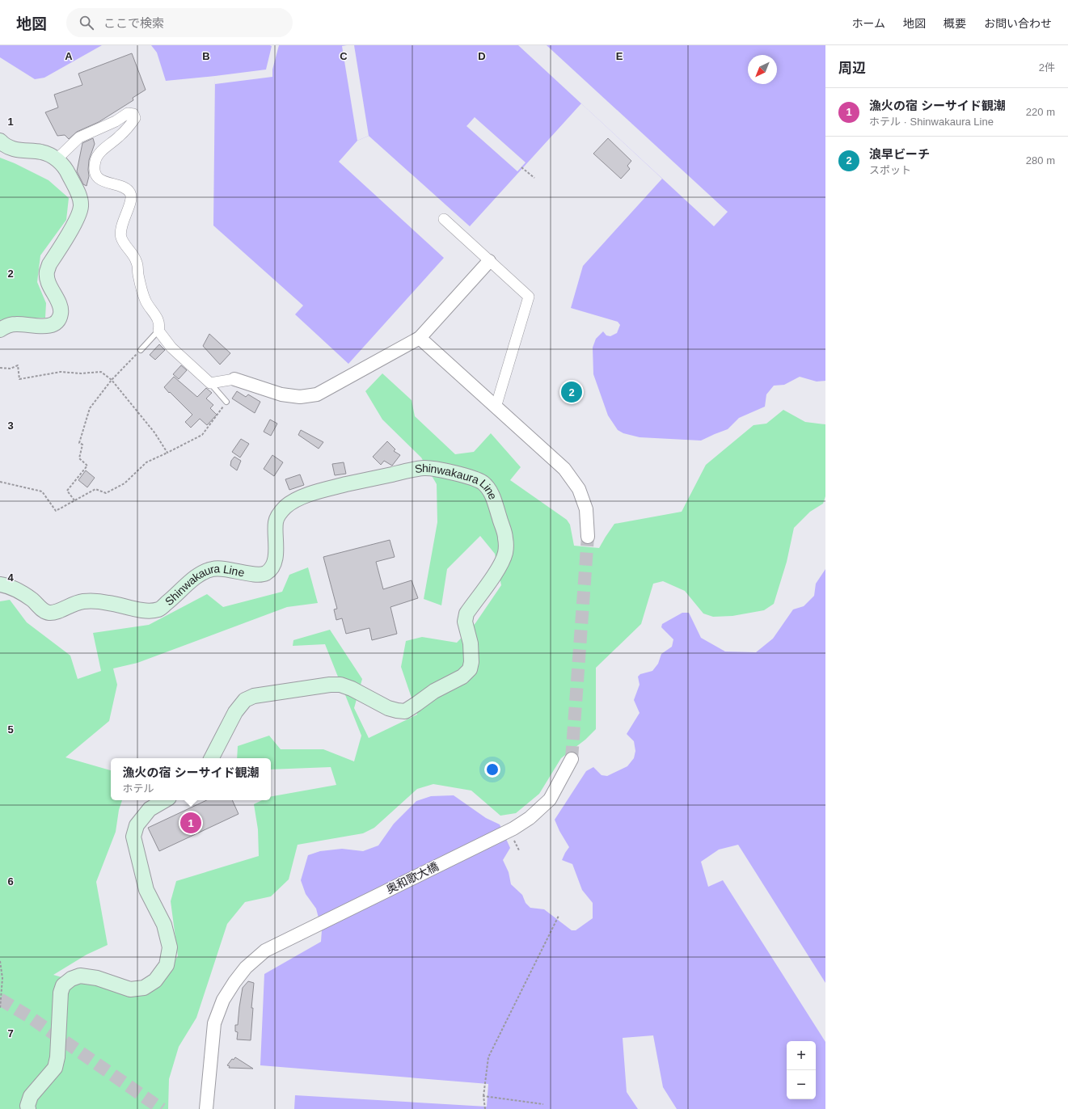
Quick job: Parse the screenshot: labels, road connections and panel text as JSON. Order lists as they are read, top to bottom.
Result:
{
  "streets": {
    "main road": ["Shinwakaura Line"],
    "street": ["奥和歌大橋"]
  },
  "north": "bottom left",
  "page": {
    "header": "地図",
    "search": "ここで検索",
    "nav": [
      "ホーム",
      "地図",
      "概要",
      "お問い合わせ"
    ],
    "heading": ["周辺", "2件"],
    "list": [
      {
        "mark": "1",
        "name": "漁火の宿 シーサイド観潮",
        "note": "ホテル · Shinwakaura Line",
        "value": "220 m"
      },
      {
        "mark": "2",
        "name": "浪早ビーチ",
        "note": "スポット",
        "value": "280 m"
      }
    ],
    "pins": ["2", "1"],
    "popup": ["漁火の宿 シーサイド観潮", "ホテル"],
    "map_buttons": ["+", "−"]
  },
  "grid": {
    "columns": [
      "A",
      "B",
      "C",
      "D",
      "E"
    ],
    "rows": [
      "1",
      "2",
      "3",
      "4",
      "5",
      "6",
      "7"
    ]
  }
}
